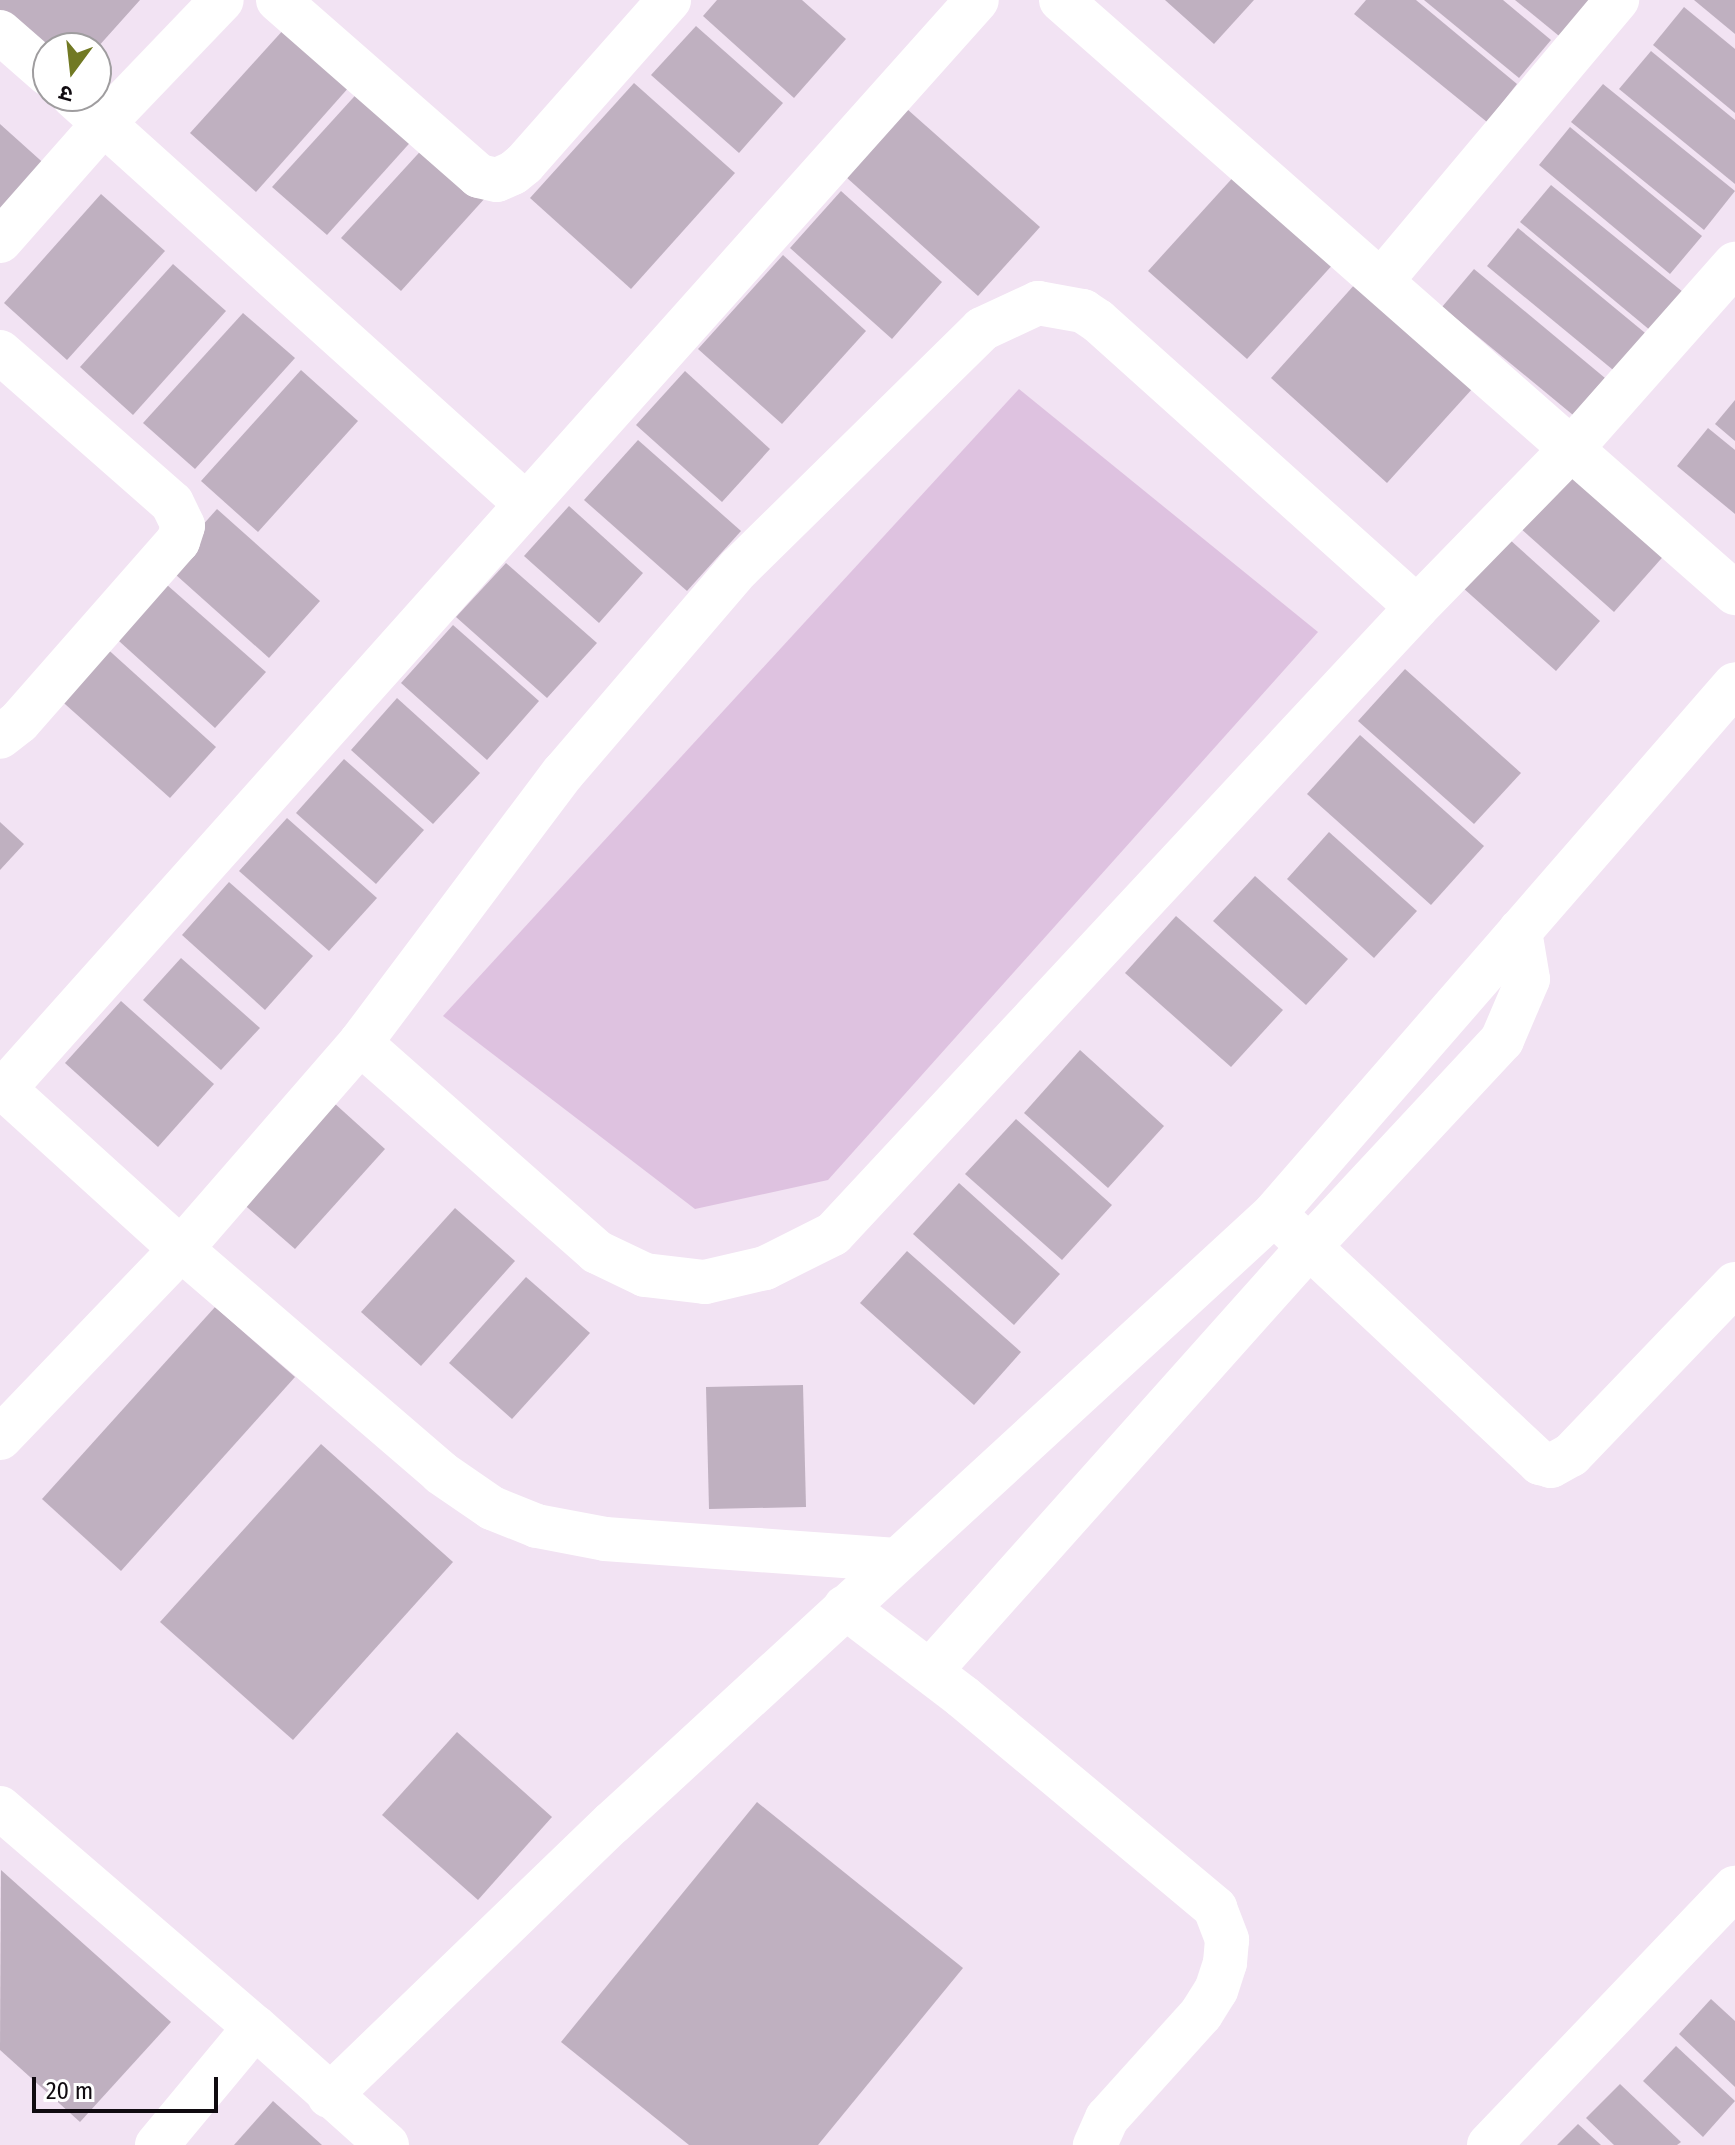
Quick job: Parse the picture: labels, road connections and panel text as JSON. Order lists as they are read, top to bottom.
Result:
{
  "scale_bar": "20 m",
  "north": "bottom"
}
